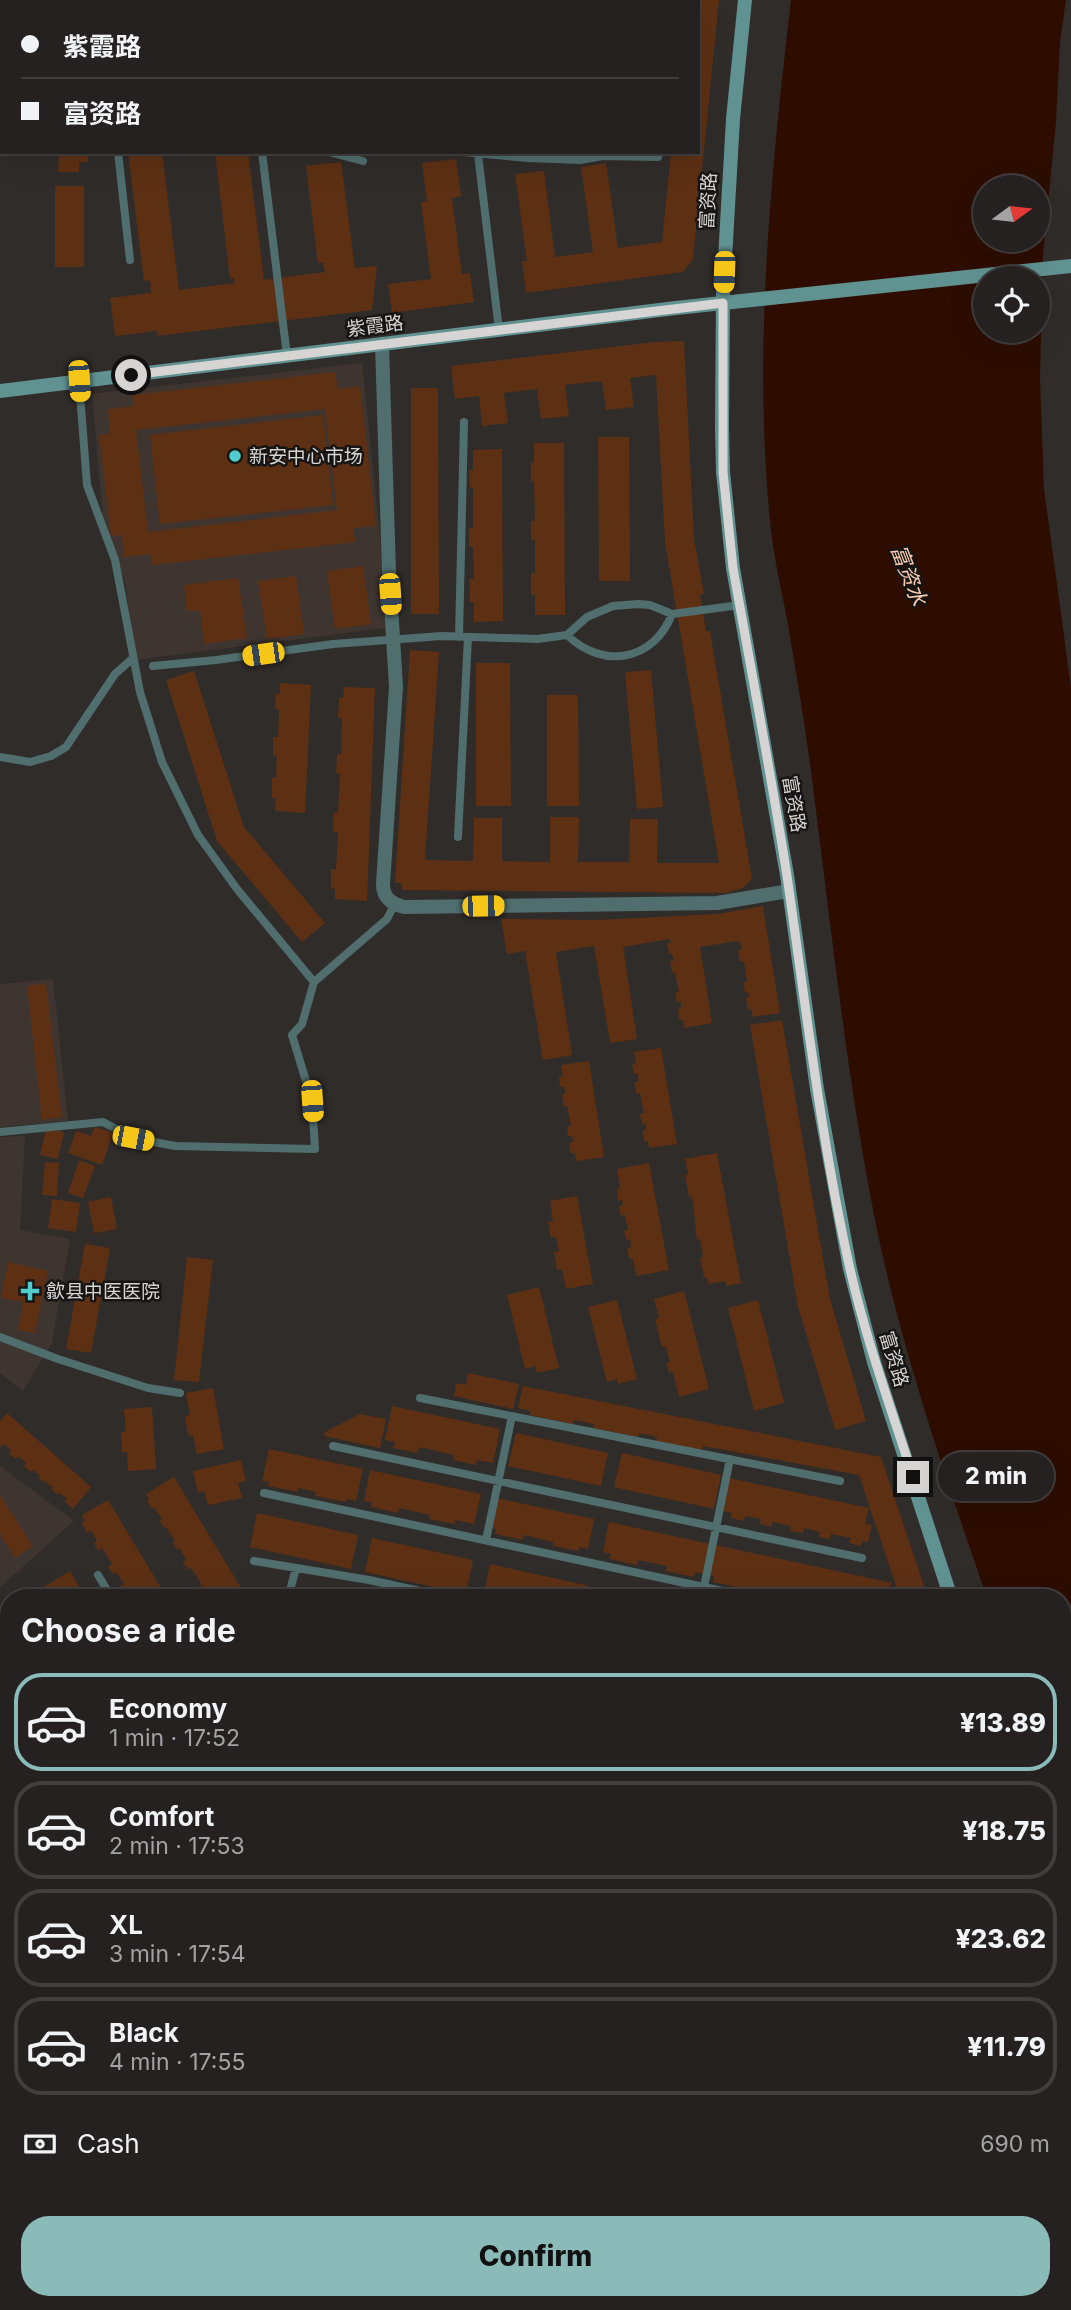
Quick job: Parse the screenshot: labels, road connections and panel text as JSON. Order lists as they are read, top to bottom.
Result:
{
  "streets": {
    "street": ["富资路", "紫霞路"]
  },
  "crossings": [
    ["富资路", "紫霞路"]
  ],
  "water": ["富资水"],
  "places": {
    "other": ["新安中心市场"],
    "health": ["歙县中医医院"]
  },
  "north": "right",
  "page": {
    "banner": ["紫霞路", "富资路"],
    "bubble": "2 min",
    "heading": "Choose a ride",
    "list": [
      {
        "name": "Economy",
        "note": "1 min · 17:52",
        "value": "¥13.89"
      },
      {
        "name": "Comfort",
        "note": "2 min · 17:53",
        "value": "¥18.75"
      },
      {
        "name": "XL",
        "note": "3 min · 17:54",
        "value": "¥23.62"
      },
      {
        "name": "Black",
        "note": "4 min · 17:55",
        "value": "¥11.79"
      }
    ],
    "pay": ["Cash", "690 m"],
    "buttons": "Confirm"
  }
}
